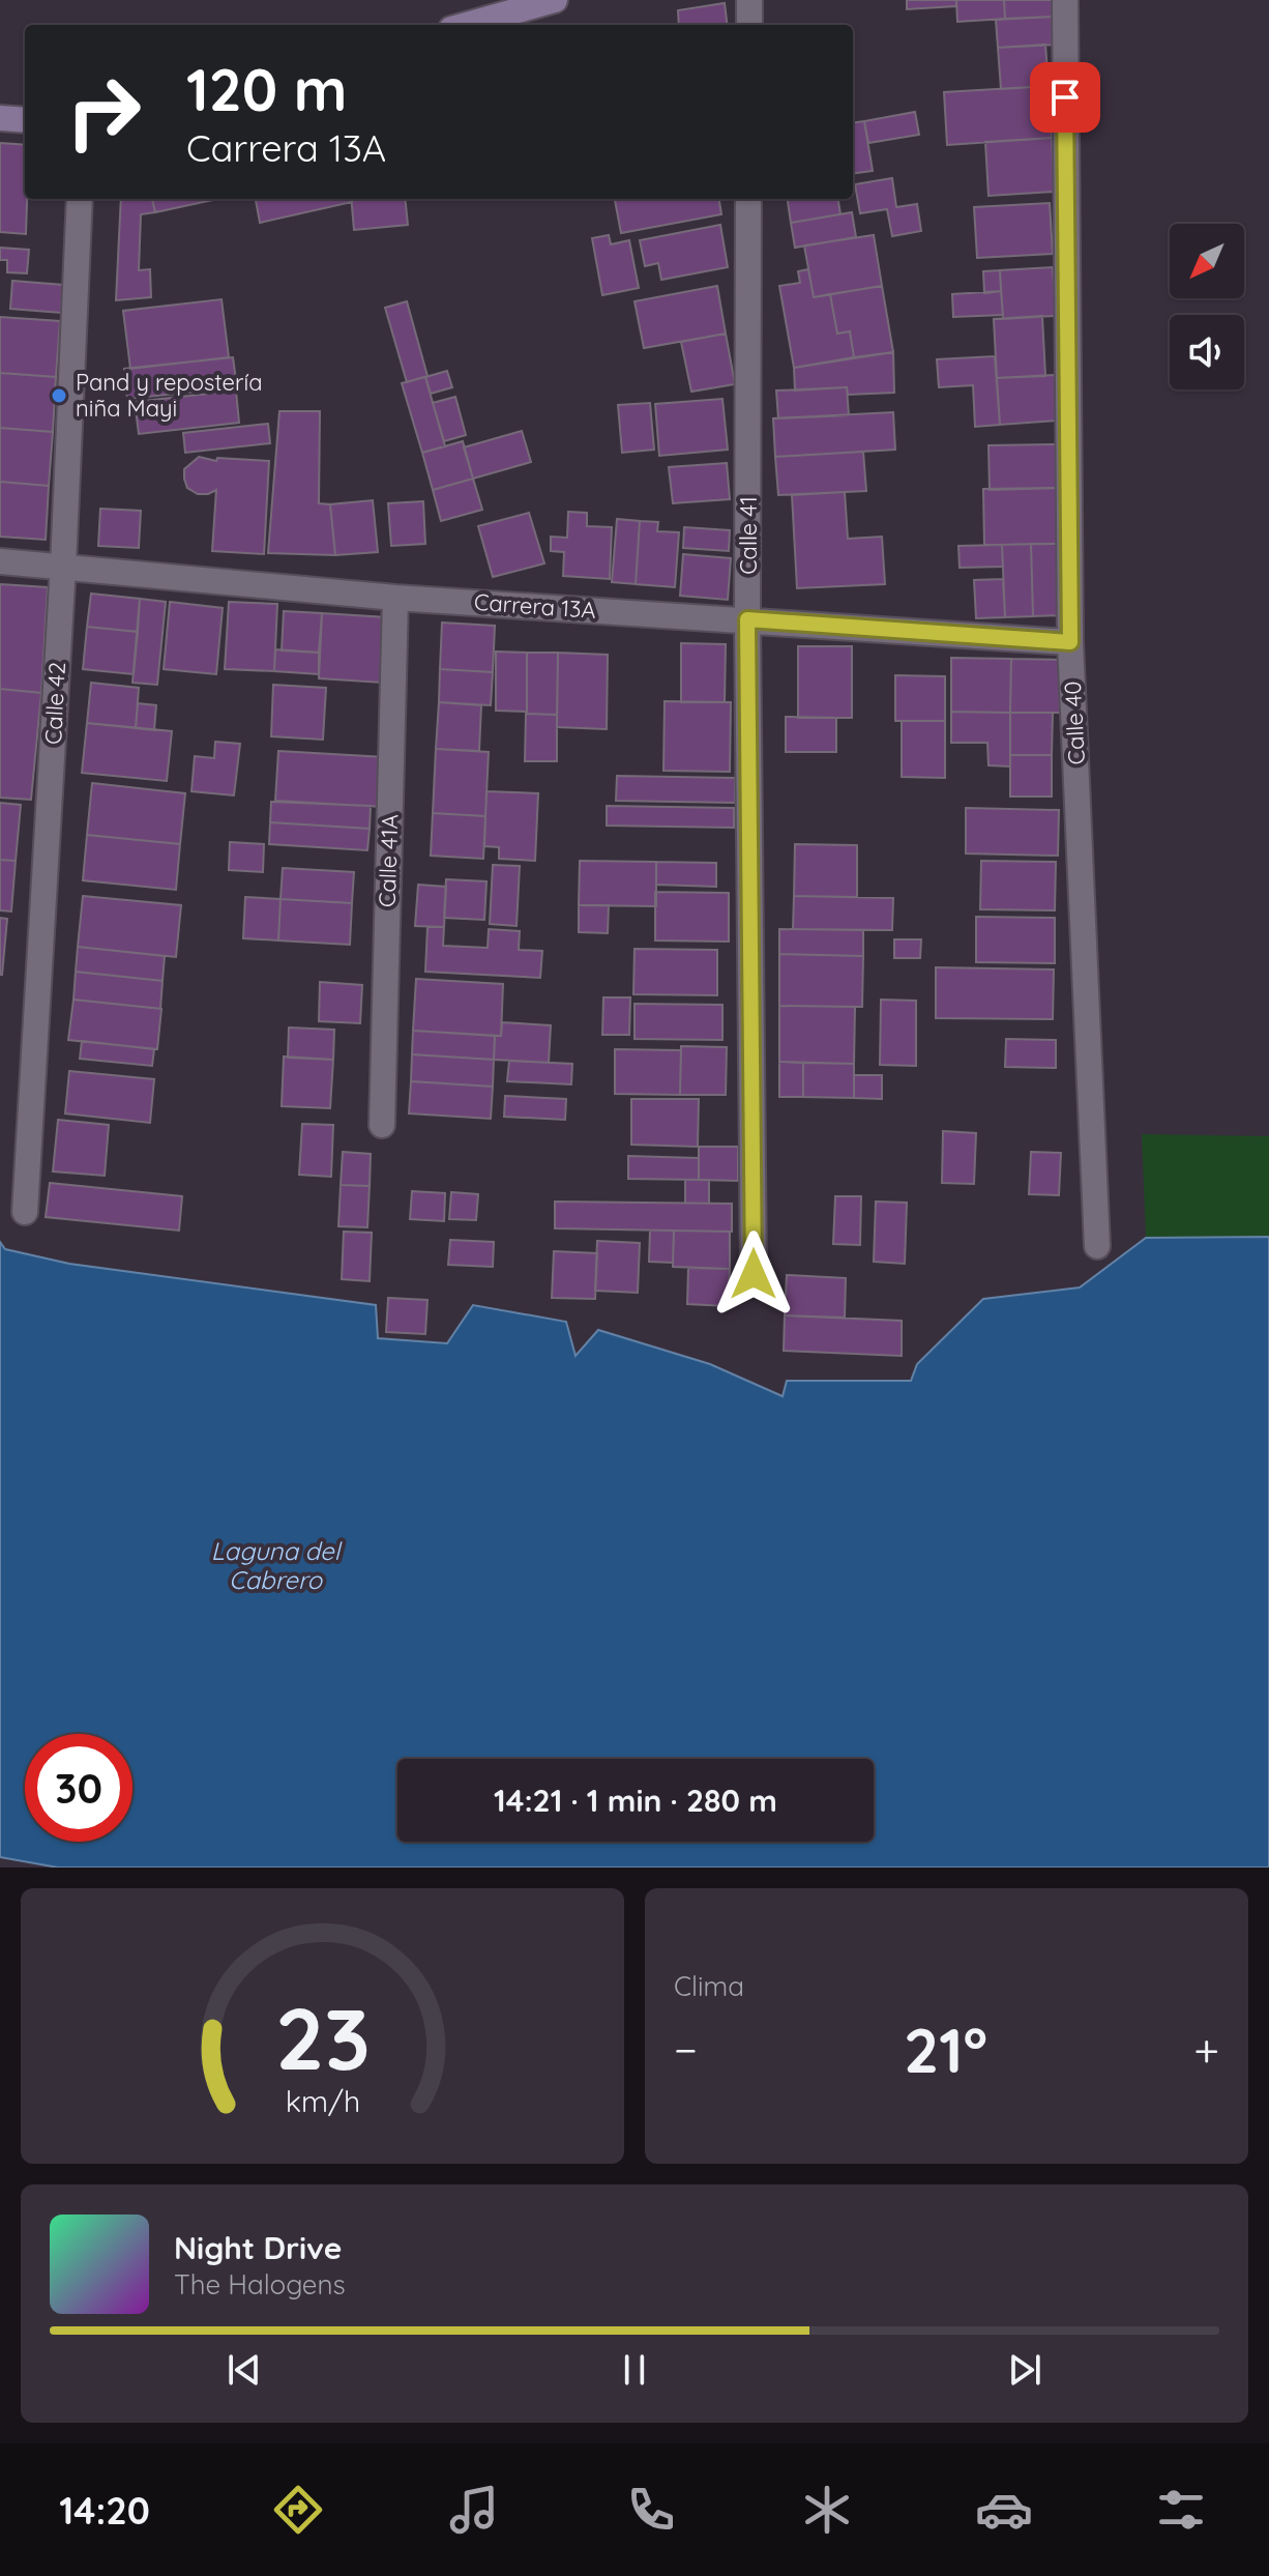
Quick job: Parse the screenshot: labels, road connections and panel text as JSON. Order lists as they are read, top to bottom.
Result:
{
  "streets": {
    "street": [
      "Calle 41",
      "Carrera 13A",
      "Calle 42",
      "Calle 40",
      "Calle 41A"
    ]
  },
  "crossings": [
    ["Calle 41", "Carrera 13A"],
    ["Carrera 13A", "Calle 42"],
    ["Carrera 13A", "Calle 40"],
    ["Carrera 13A", "Calle 41A"]
  ],
  "water": ["Laguna del Cabrero"],
  "places": ["Pand y repostería niña Mayi"],
  "north": "bottom left",
  "page": {
    "turn": ["120 m", "Carrera 13A"],
    "limit": "30",
    "trip": "14:21 · 1 min · 280 m",
    "tile": "Clima",
    "heat": ["−", "21°", "+"],
    "song": ["Night Drive", "The Halogens"],
    "tabs": "14:20",
    "gauge": ["23", "km/h"]
  }
}
